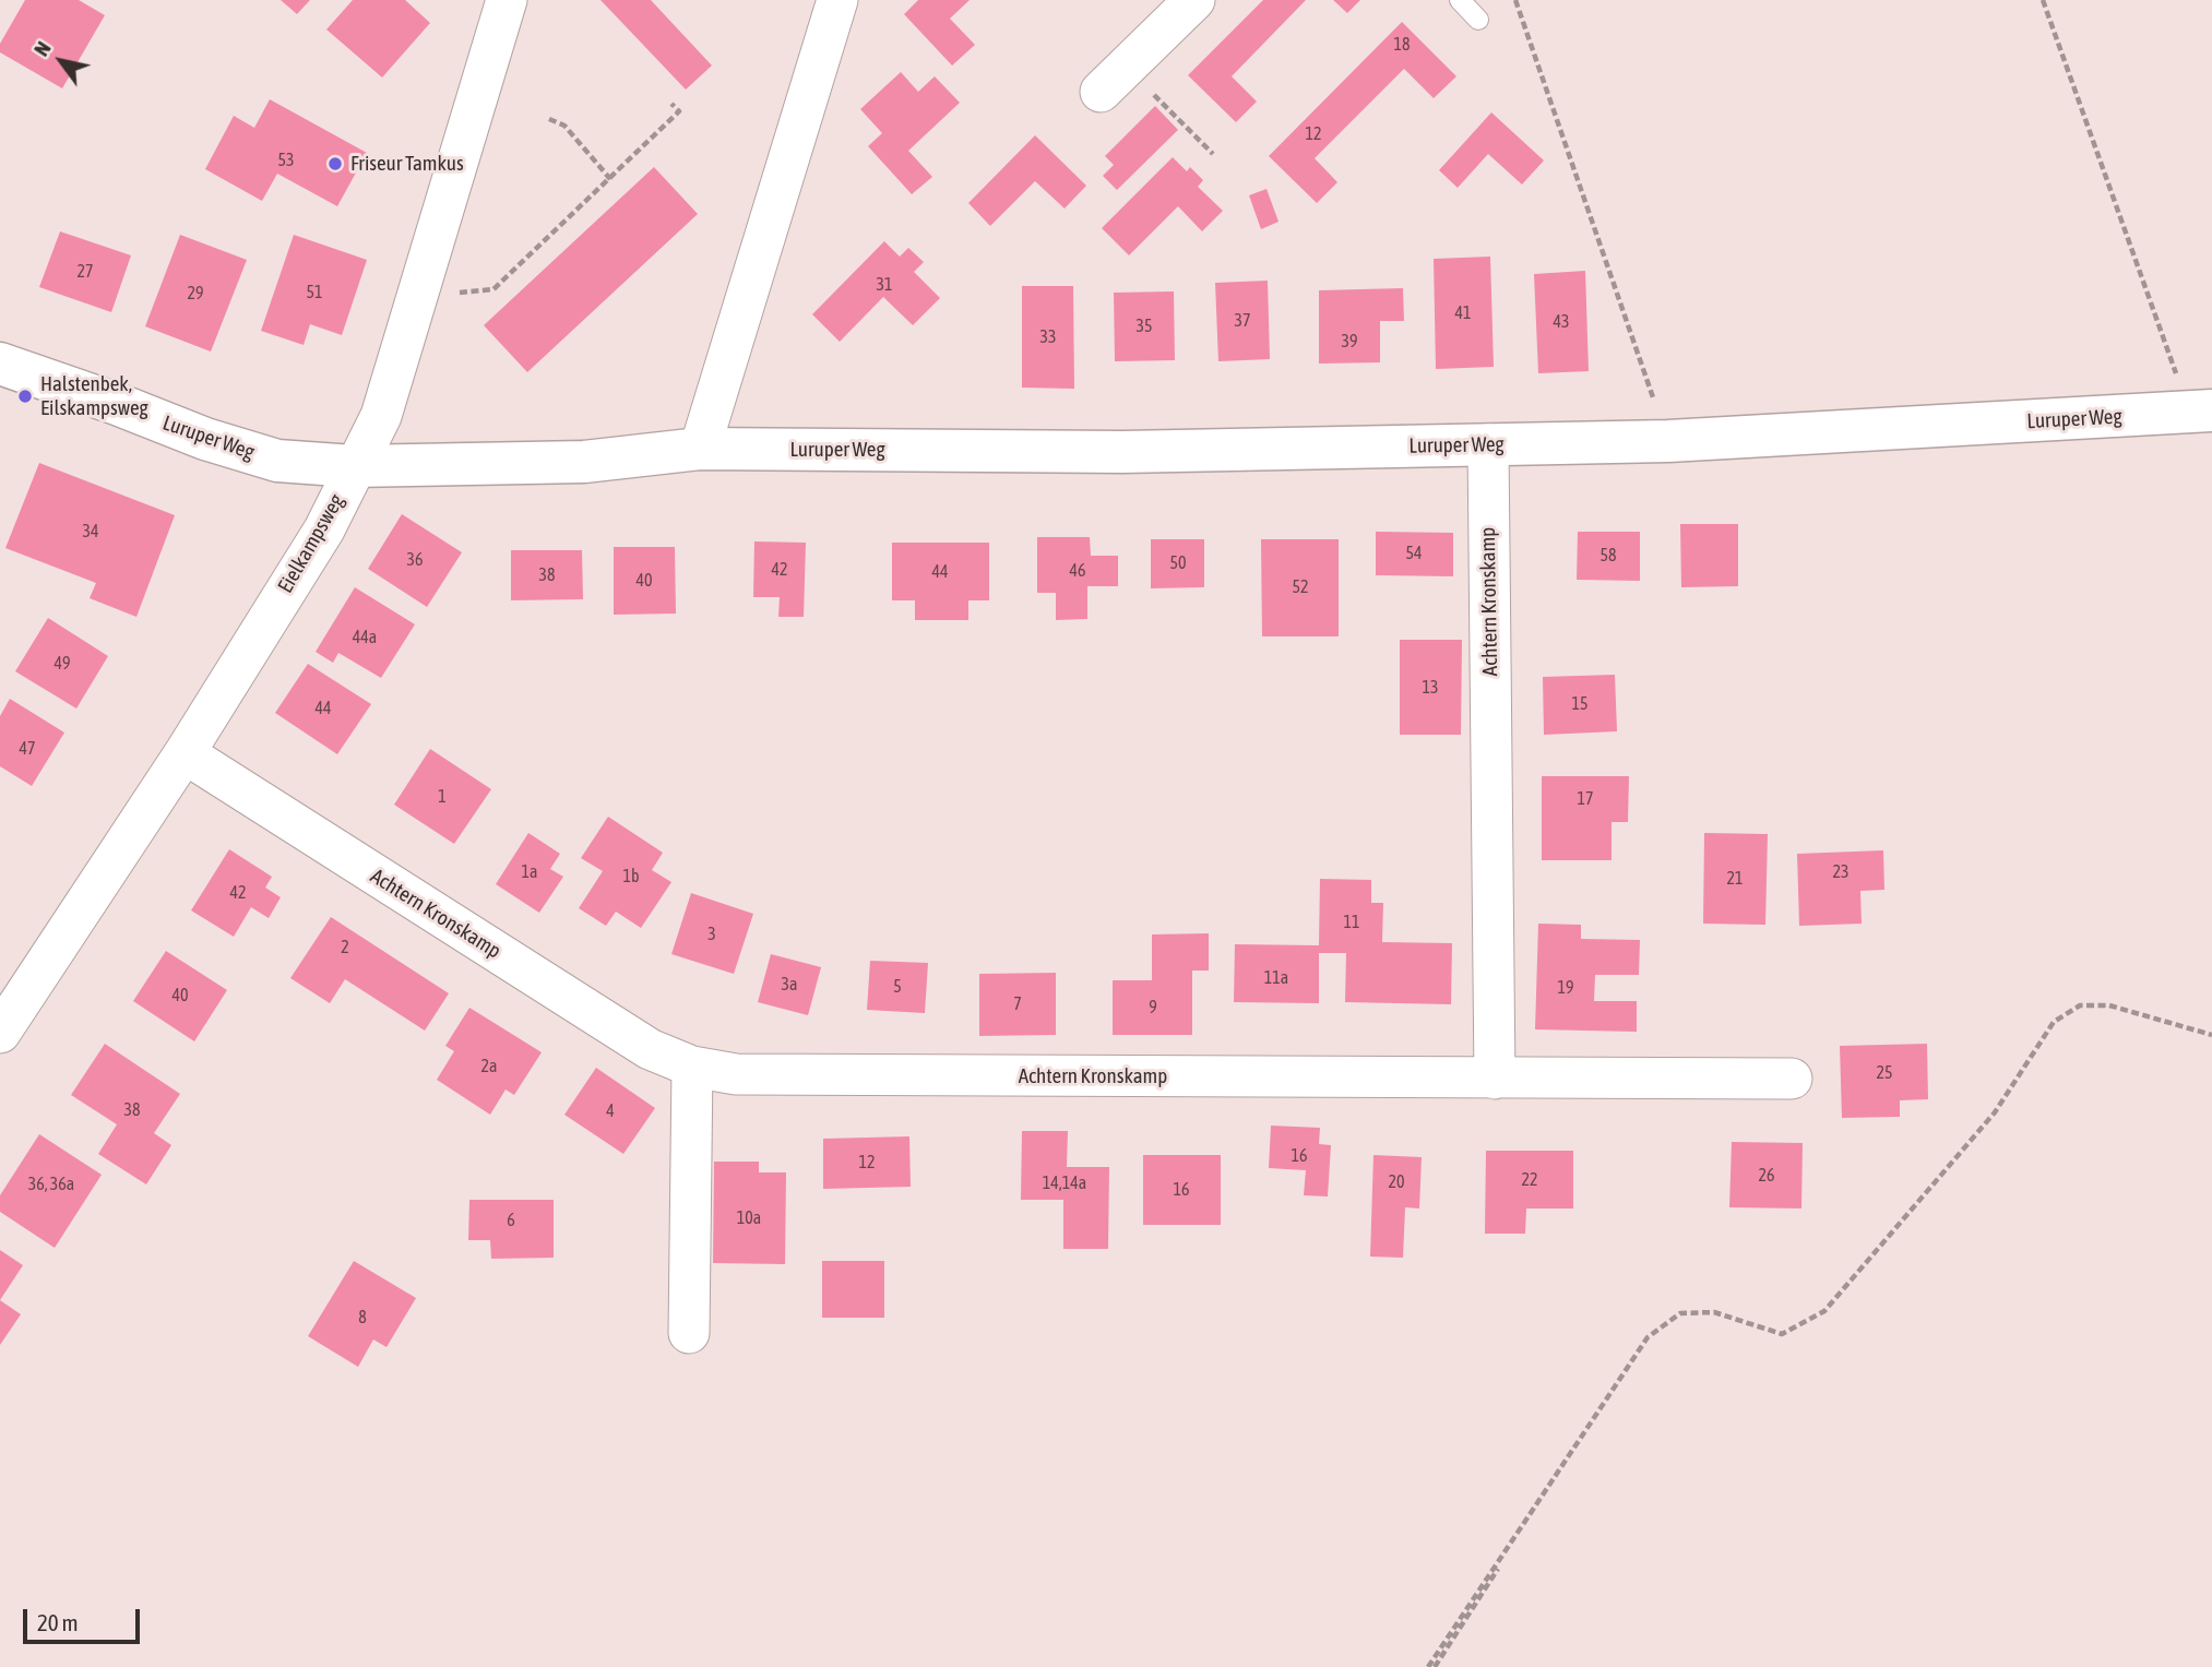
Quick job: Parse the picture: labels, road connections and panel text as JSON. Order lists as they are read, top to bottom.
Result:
{
  "streets": {
    "street": ["Luruper Weg", "Eielkampsweg", "Achtern Kronskamp"]
  },
  "crossings": [
    ["Luruper Weg", "Eielkampsweg"],
    ["Luruper Weg", "Achtern Kronskamp"],
    ["Eielkampsweg", "Achtern Kronskamp"]
  ],
  "places": ["Friseur Tamkus", "Halstenbek, Eilskampsweg"],
  "house_numbers": [
    "18",
    "12",
    "53",
    "27",
    "31",
    "51",
    "29",
    "41",
    "37",
    "43",
    "35",
    "33",
    "39",
    "34",
    "54",
    "58",
    "36",
    "50",
    "42",
    "46",
    "44",
    "38",
    "40",
    "52",
    "44a",
    "49",
    "13",
    "15",
    "44",
    "47",
    "1",
    "17",
    "1a",
    "23",
    "1b",
    "21",
    "42",
    "11",
    "3",
    "2",
    "11a",
    "3a",
    "5",
    "19",
    "40",
    "7",
    "9",
    "2a",
    "25",
    "38",
    "4",
    "16",
    "12",
    "26",
    "22",
    "20",
    "14,14a",
    "36, 36a",
    "16",
    "10a",
    "6",
    "8"
  ],
  "scale_bar": "20 m",
  "north": "top left"
}
